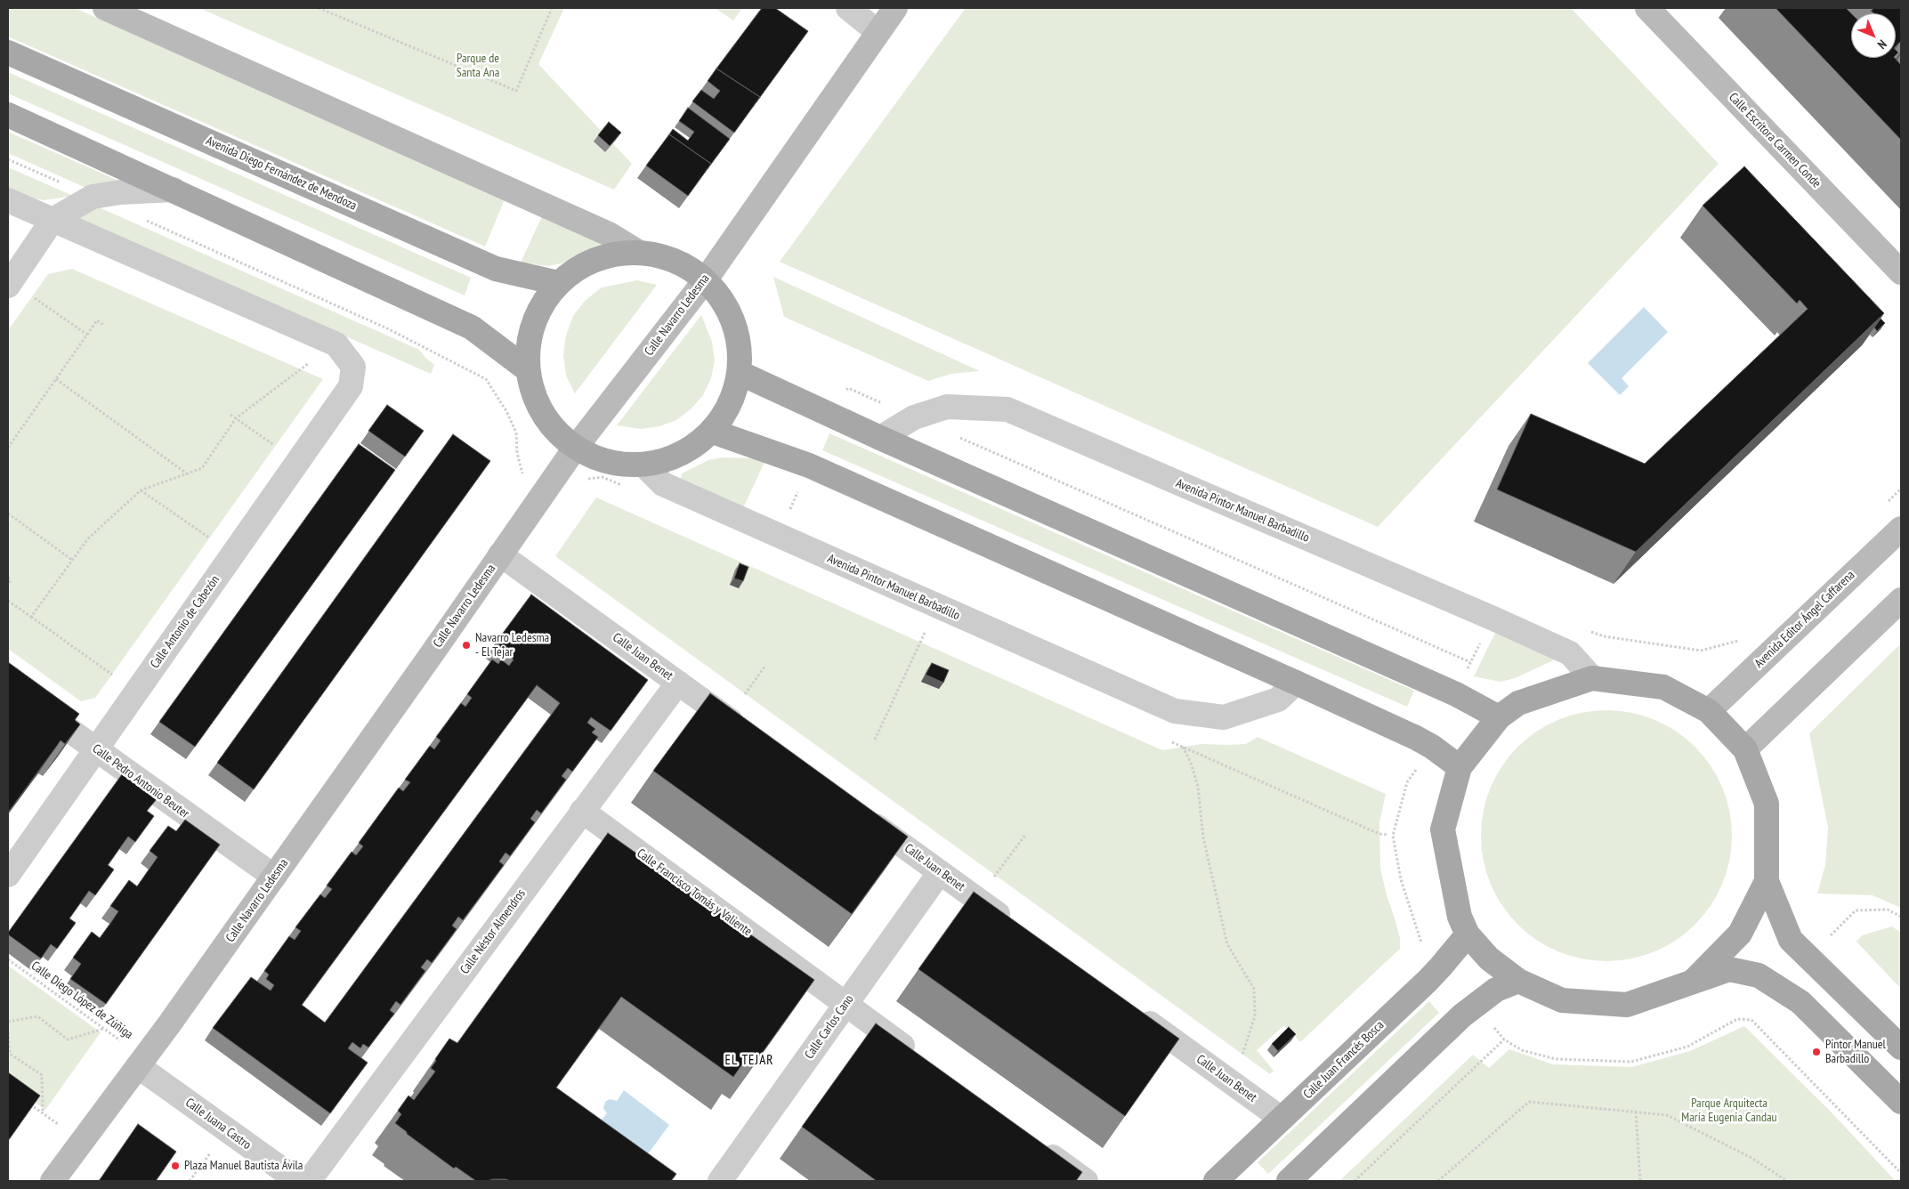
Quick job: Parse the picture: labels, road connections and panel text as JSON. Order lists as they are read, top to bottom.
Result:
{
  "streets": {
    "main road": [
      "Calle Escritora Carmen Conde",
      "Avenida Diego Fernández de Mendoza",
      "Calle Navarro Ledesma",
      "Avenida Editor Ángel Caffarena",
      "Calle Juan Francés Bosca"
    ],
    "street": [
      "Avenida Pintor Manuel Barbadillo",
      "Calle Antonio de Cabezón",
      "Calle Juan Benet",
      "Calle Pedro Antonio Beuter",
      "Calle Francisco Tomás y Valiente",
      "Calle Néstor Almendros",
      "Calle Carlos Cano",
      "Calle Juana Castro"
    ],
    "path": ["Calle Diego López de Zúñiga"]
  },
  "crossings": [
    ["Calle Navarro Ledesma", "Calle Juan Benet"],
    ["Calle Navarro Ledesma", "Calle Pedro Antonio Beuter"],
    ["Calle Navarro Ledesma", "Calle Diego López de Zúñiga"],
    ["Calle Navarro Ledesma", "Calle Juana Castro"],
    ["Calle Antonio de Cabezón", "Calle Pedro Antonio Beuter"],
    ["Calle Juan Benet", "Calle Néstor Almendros"],
    ["Calle Juan Benet", "Calle Carlos Cano"],
    ["Calle Juan Benet", "Calle Juan Francés Bosca"],
    ["Calle Francisco Tomás y Valiente", "Calle Néstor Almendros"],
    ["Calle Francisco Tomás y Valiente", "Calle Carlos Cano"],
    ["Calle Diego López de Zúñiga", "Calle Juana Castro"]
  ],
  "districts": ["EL TEJAR"],
  "parks": ["Parque de Santa Ana", "Parque Arquitecta María Eugenia Candau"],
  "places": ["Navarro Ledesma - El Tejar", "Pintor Manuel Barbadillo", "Plaza Manuel Bautista Ávila"],
  "north": "bottom right"
}
